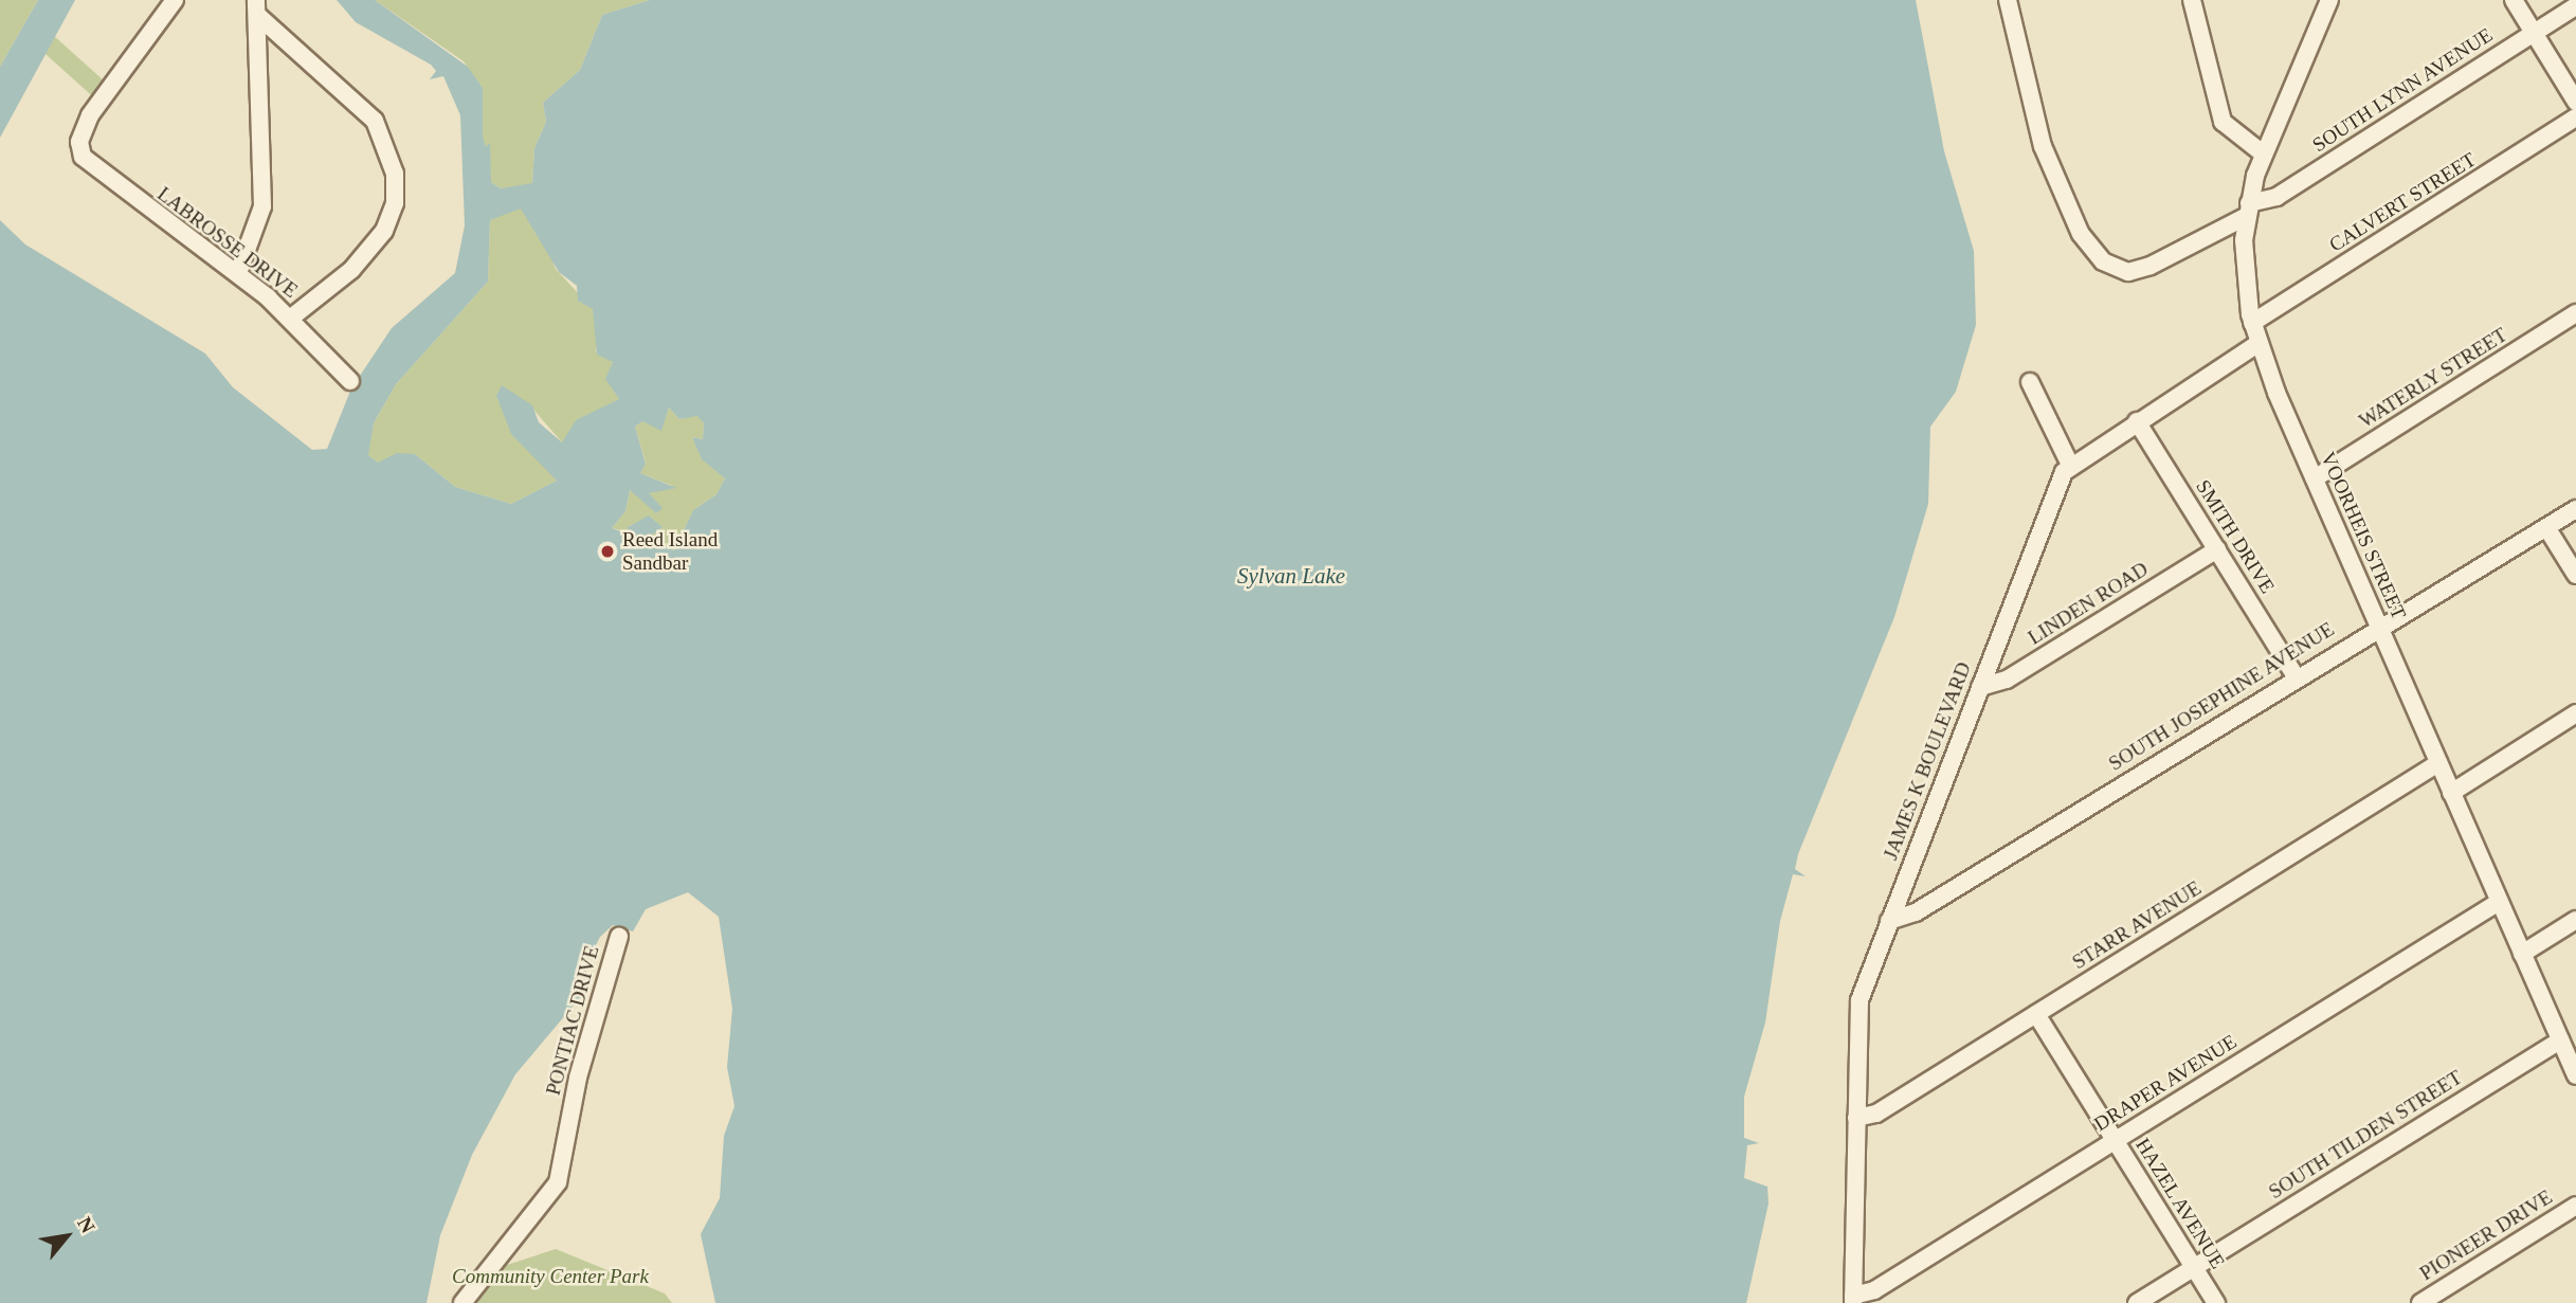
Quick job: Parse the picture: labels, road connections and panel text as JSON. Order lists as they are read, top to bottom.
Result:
{
  "streets": {
    "street": [
      "SOUTH LYNN AVENUE",
      "CALVERT STREET",
      "LABROSSE DRIVE",
      "WATERLY STREET",
      "VOORHEIS STREET",
      "SMITH DRIVE",
      "LINDEN ROAD",
      "SOUTH JOSEPHINE AVENUE",
      "JAMES K BOULEVARD",
      "STARR AVENUE",
      "PONTIAC DRIVE",
      "DRAPER AVENUE",
      "SOUTH TILDEN STREET",
      "HAZEL AVENUE",
      "PIONEER DRIVE"
    ]
  },
  "crossings": [
    ["SOUTH LYNN AVENUE", "VOORHEIS STREET"],
    ["CALVERT STREET", "VOORHEIS STREET"],
    ["WATERLY STREET", "VOORHEIS STREET"],
    ["VOORHEIS STREET", "SOUTH JOSEPHINE AVENUE"],
    ["VOORHEIS STREET", "STARR AVENUE"],
    ["VOORHEIS STREET", "DRAPER AVENUE"],
    ["VOORHEIS STREET", "SOUTH TILDEN STREET"],
    ["SMITH DRIVE", "LINDEN ROAD"],
    ["SMITH DRIVE", "SOUTH JOSEPHINE AVENUE"],
    ["LINDEN ROAD", "JAMES K BOULEVARD"],
    ["SOUTH JOSEPHINE AVENUE", "JAMES K BOULEVARD"],
    ["JAMES K BOULEVARD", "STARR AVENUE"],
    ["JAMES K BOULEVARD", "DRAPER AVENUE"],
    ["STARR AVENUE", "HAZEL AVENUE"],
    ["DRAPER AVENUE", "HAZEL AVENUE"],
    ["SOUTH TILDEN STREET", "HAZEL AVENUE"]
  ],
  "water": ["Sylvan Lake"],
  "parks": ["Community Center Park"],
  "places": ["Reed Island Sandbar"],
  "north": "top right"
}
